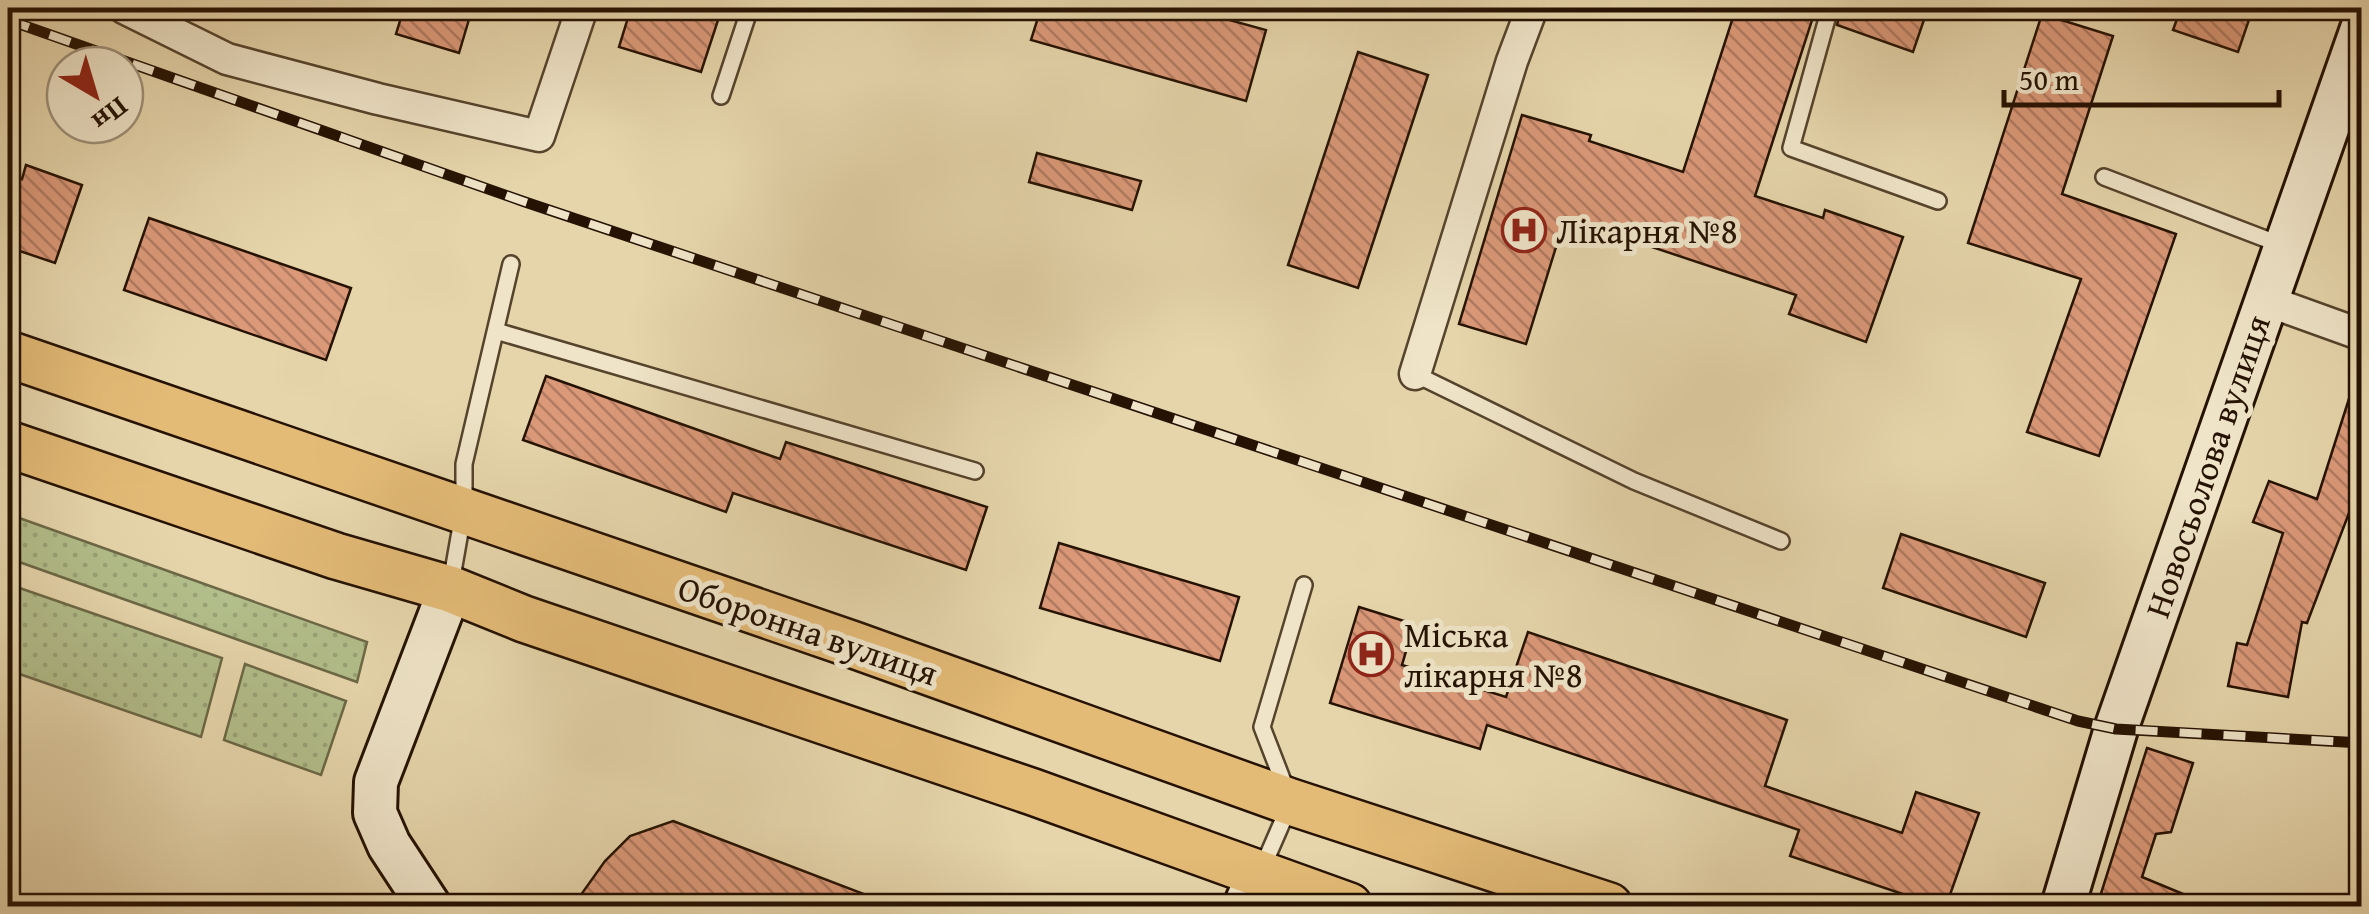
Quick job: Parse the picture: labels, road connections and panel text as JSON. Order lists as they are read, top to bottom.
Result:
{
  "streets": {
    "main road": ["Оборонна вулиця"],
    "street": ["Новосьолова вулиця"]
  },
  "places": {
    "hospital": ["Лікарня №8", "Міська лікарня №8"]
  },
  "scale_bar": "50 m",
  "north": "bottom right"
}
